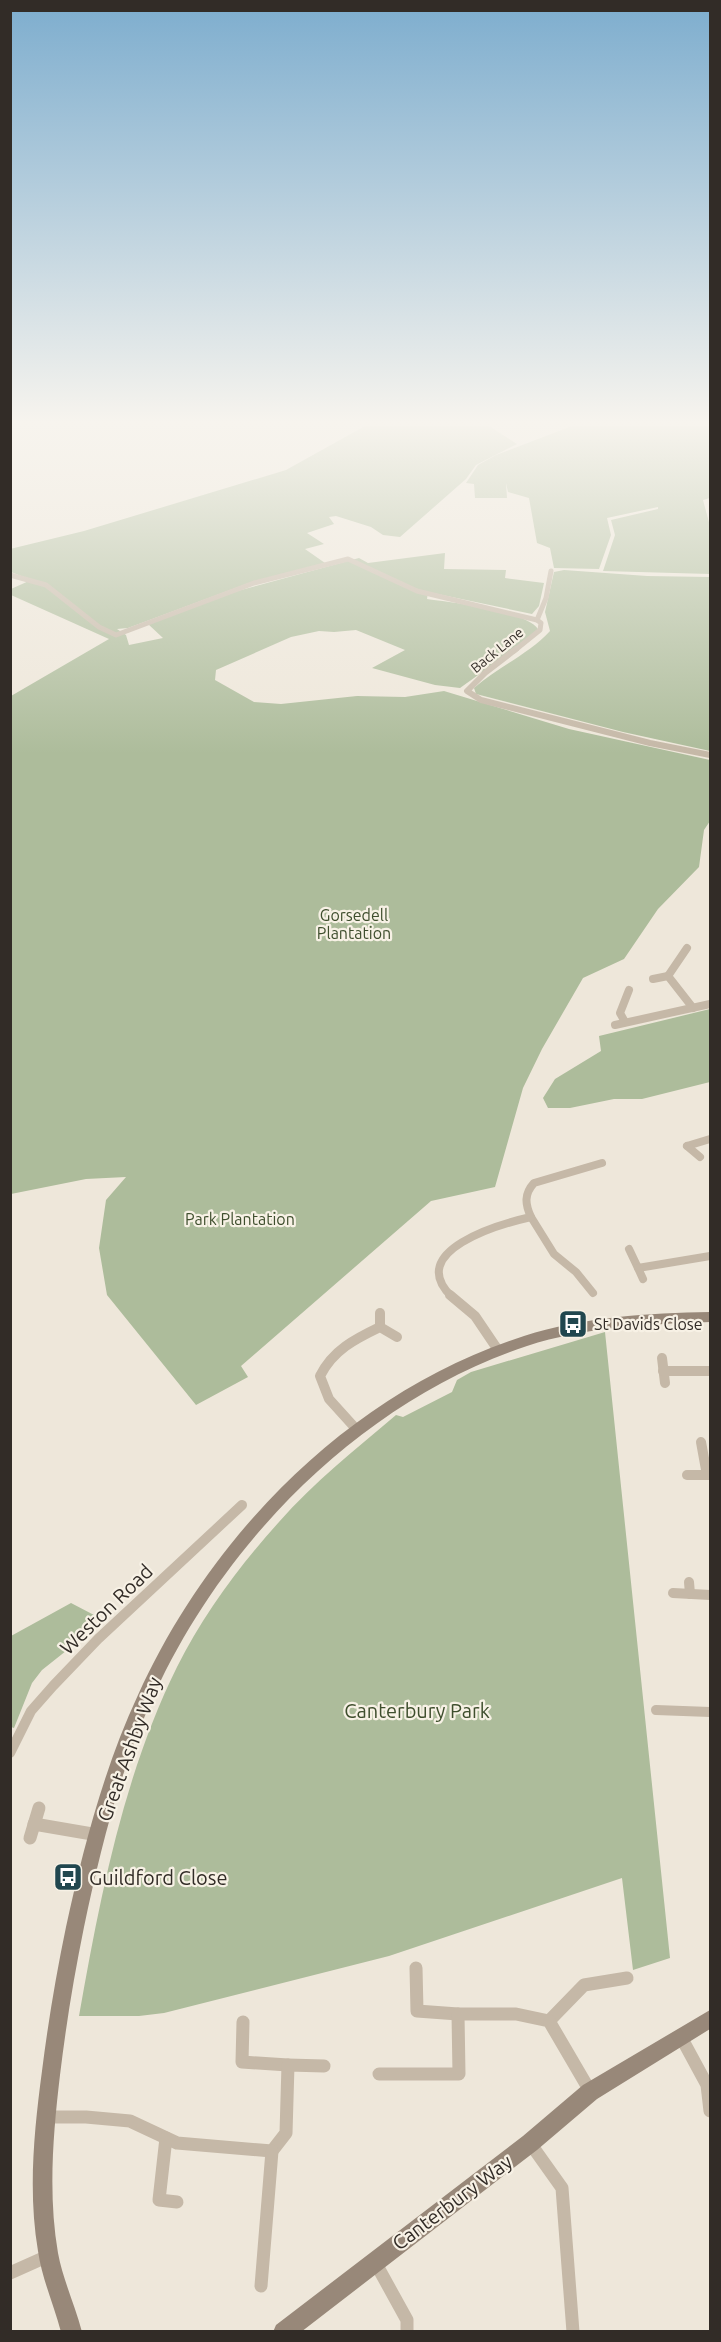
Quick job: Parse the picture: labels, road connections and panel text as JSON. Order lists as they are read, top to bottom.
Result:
{
  "streets": {
    "street": [
      "Back Lane",
      "Weston Road",
      "Great Ashby Way",
      "Canterbury Way"
    ]
  },
  "parks": ["Gorsedell Plantation", "Park Plantation", "Canterbury Park"],
  "places": {
    "bus stop": ["St Davids Close", "Guildford Close"]
  }
}
